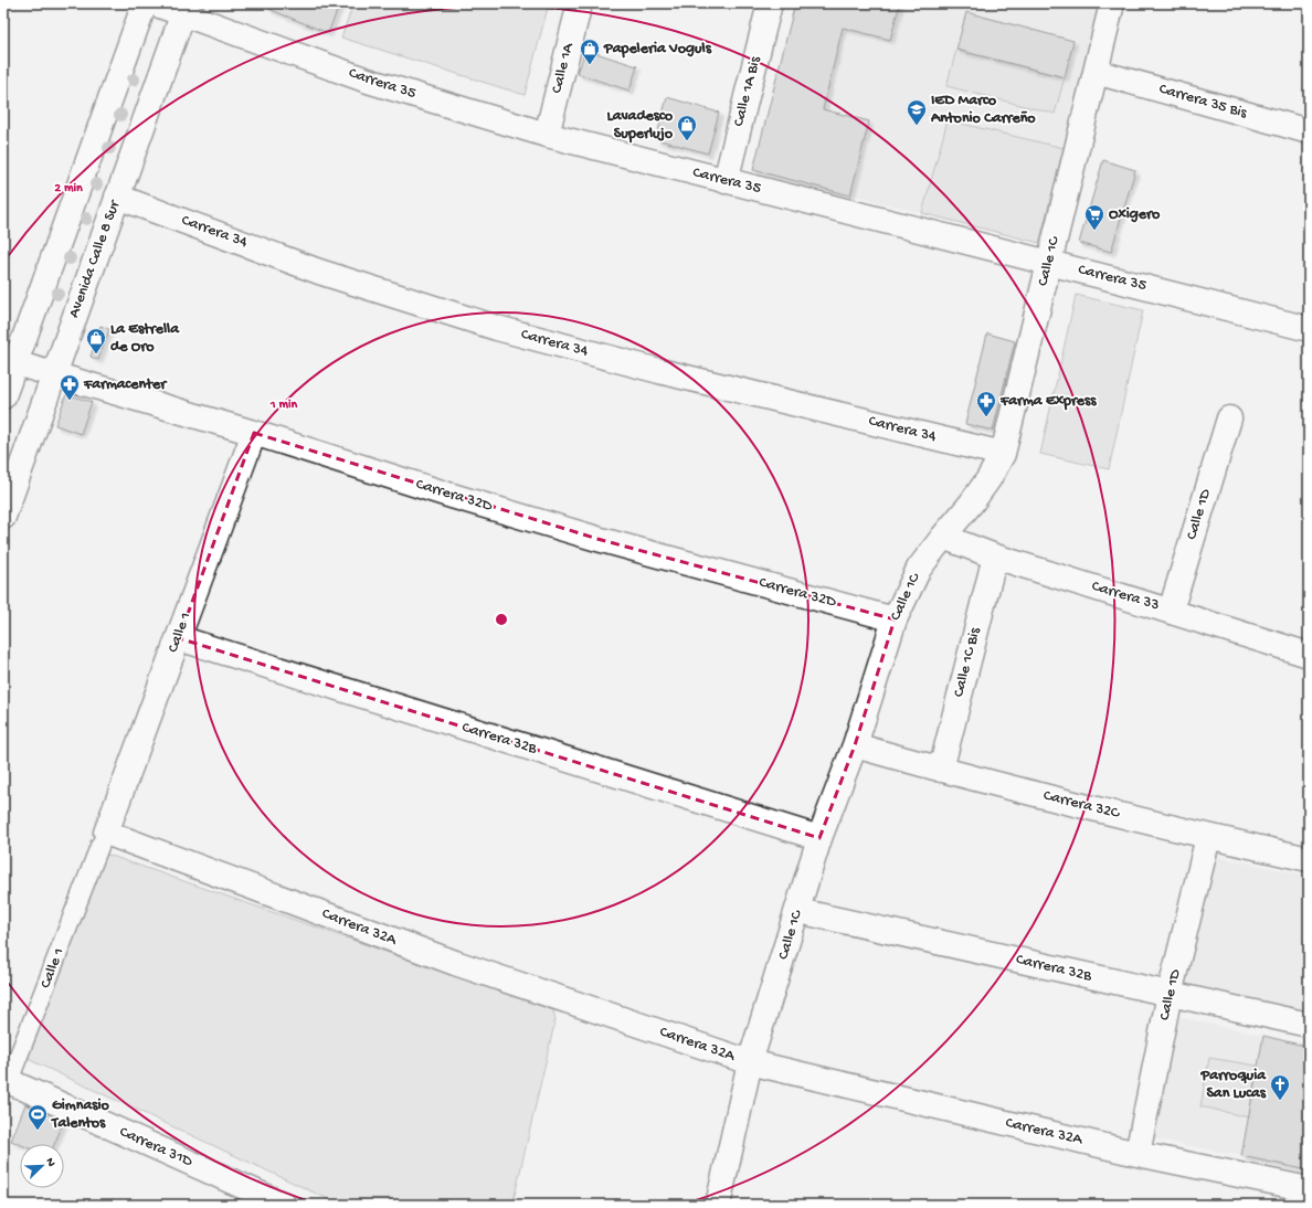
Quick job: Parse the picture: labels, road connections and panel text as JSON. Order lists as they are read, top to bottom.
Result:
{
  "streets": {
    "street": [
      "Calle 1A",
      "Carrera 35",
      "Calle 1A Bis",
      "Carrera 35 Bis",
      "Carrera 34",
      "Avenida Calle 8 Sur",
      "Calle 1C",
      "Carrera 32D",
      "Calle 1D",
      "Carrera 33",
      "Calle 1",
      "Calle 1C Bis",
      "Carrera 32B",
      "Carrera 32C",
      "Carrera 32A",
      "Carrera 31D"
    ]
  },
  "crossings": [
    ["Calle 1A", "Carrera 35"],
    ["Carrera 35", "Calle 1A Bis"],
    ["Carrera 35", "Avenida Calle 8 Sur"],
    ["Carrera 35", "Calle 1C"],
    ["Carrera 35 Bis", "Calle 1C"],
    ["Carrera 34", "Avenida Calle 8 Sur"],
    ["Carrera 34", "Calle 1C"],
    ["Avenida Calle 8 Sur", "Carrera 32D"],
    ["Calle 1C", "Carrera 32D"],
    ["Calle 1C", "Carrera 33"],
    ["Calle 1C", "Carrera 32B"],
    ["Calle 1C", "Carrera 32C"],
    ["Calle 1C", "Carrera 32A"],
    ["Carrera 32D", "Calle 1"],
    ["Calle 1D", "Carrera 33"],
    ["Calle 1D", "Carrera 32B"],
    ["Calle 1D", "Carrera 32C"],
    ["Calle 1D", "Carrera 32A"],
    ["Carrera 33", "Calle 1C Bis"],
    ["Calle 1", "Carrera 32B"],
    ["Calle 1", "Carrera 32A"],
    ["Calle 1", "Carrera 31D"],
    ["Calle 1C Bis", "Carrera 32C"]
  ],
  "places": {
    "shop": ["Papeleria Voguls", "Lavadesco Superlujo", "La Estrella de Oro"],
    "school or university": ["IED Marco Antonio Carreño"],
    "supermarket": ["Oxigero"],
    "pharmacy": ["Farmacenter", "Farma Express"],
    "church": ["Parroquia San Lucas"],
    "sports": ["Gimnasio Talentos"]
  },
  "north": "top right",
  "rings": ["2 min", "1 min"]
}
